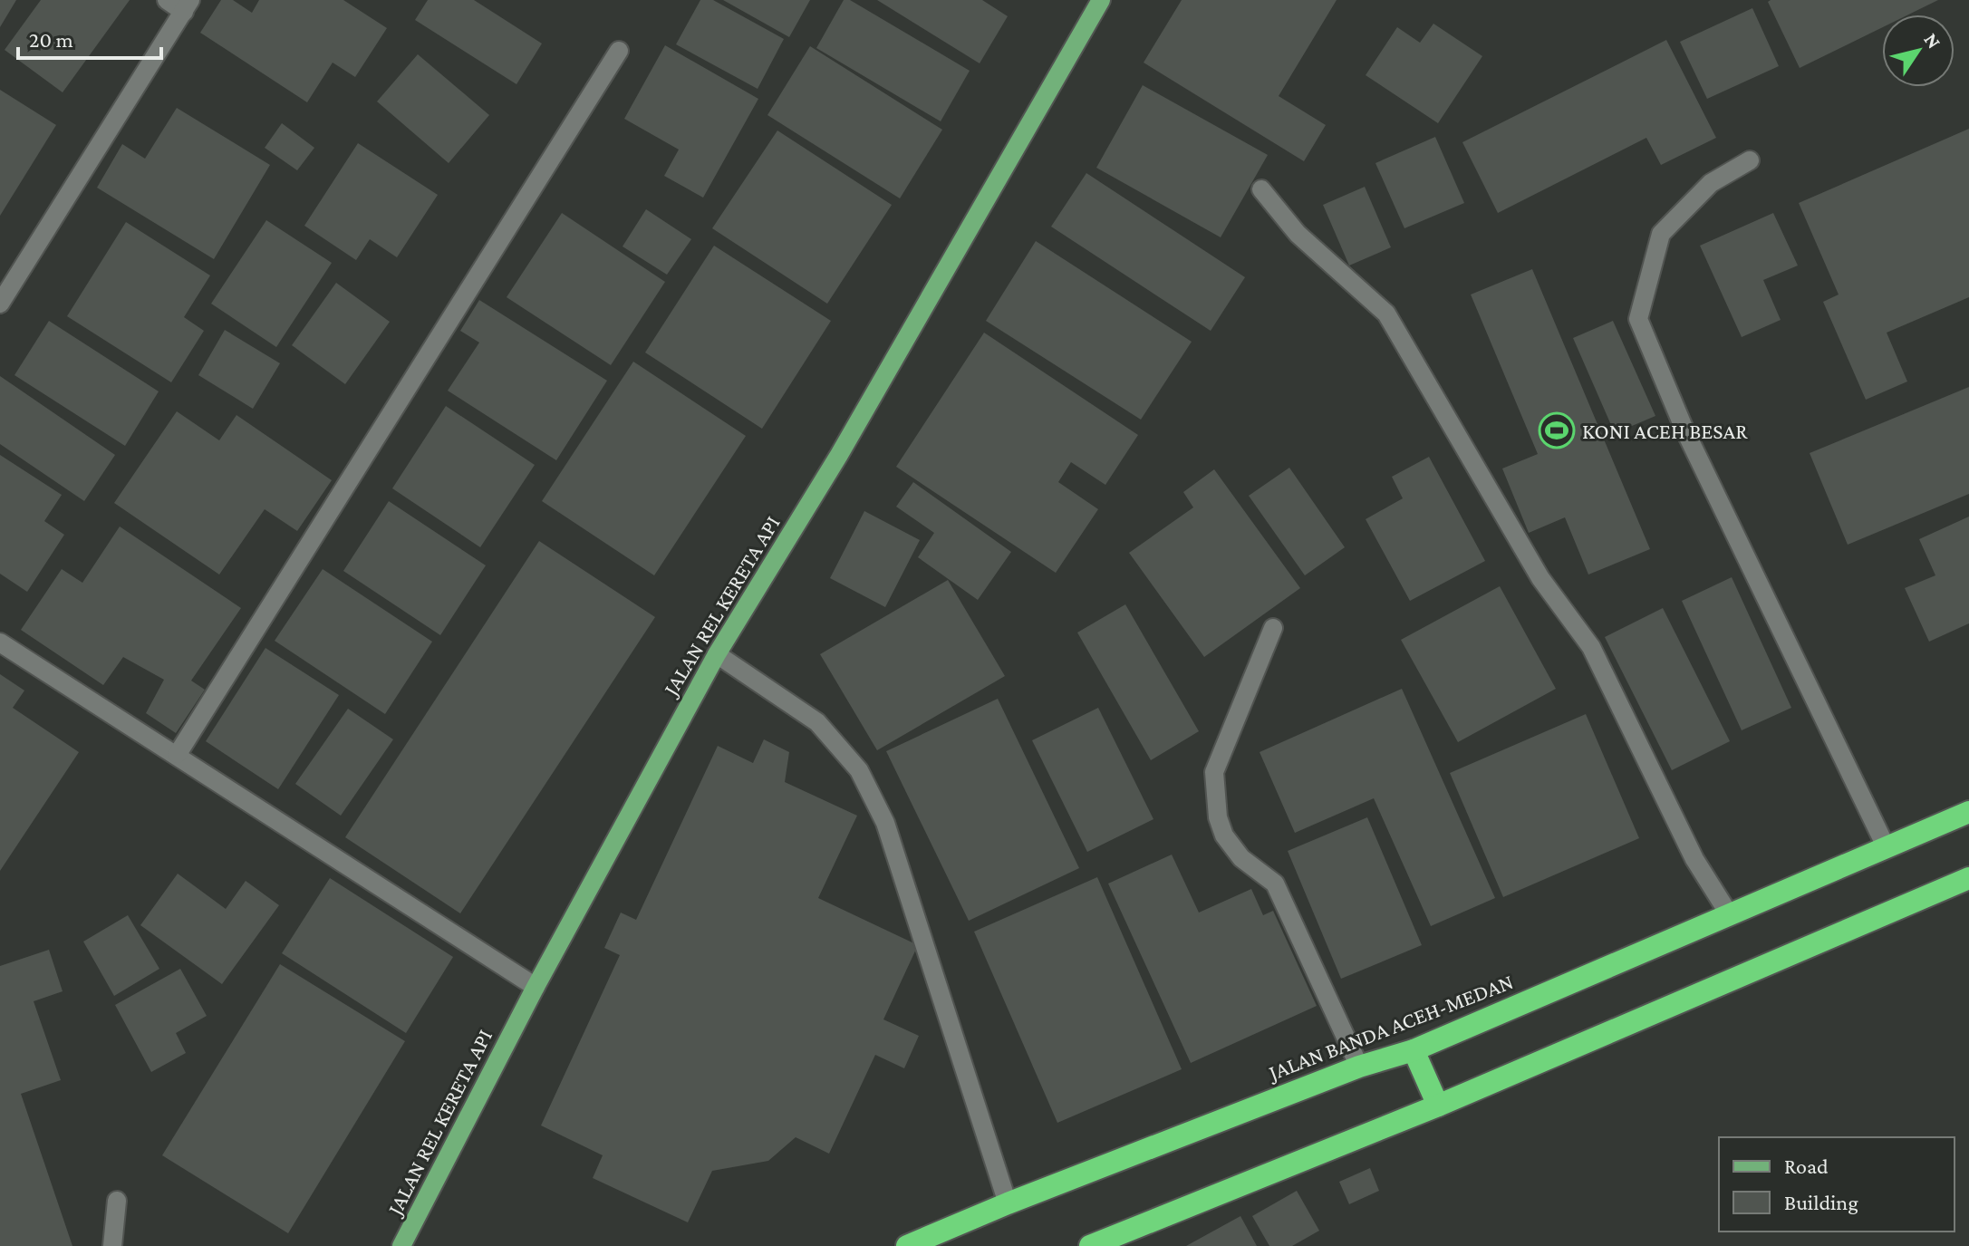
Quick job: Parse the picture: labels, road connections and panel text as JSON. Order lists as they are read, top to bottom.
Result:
{
  "streets": {
    "highway": ["JALAN BANDA ACEH-MEDAN"],
    "main road": ["JALAN REL KERETA API"]
  },
  "places": {
    "sports": ["KONI ACEH BESAR"]
  },
  "legend": ["Road", "Building"],
  "scale_bar": "20 m",
  "north": "top right"
}
